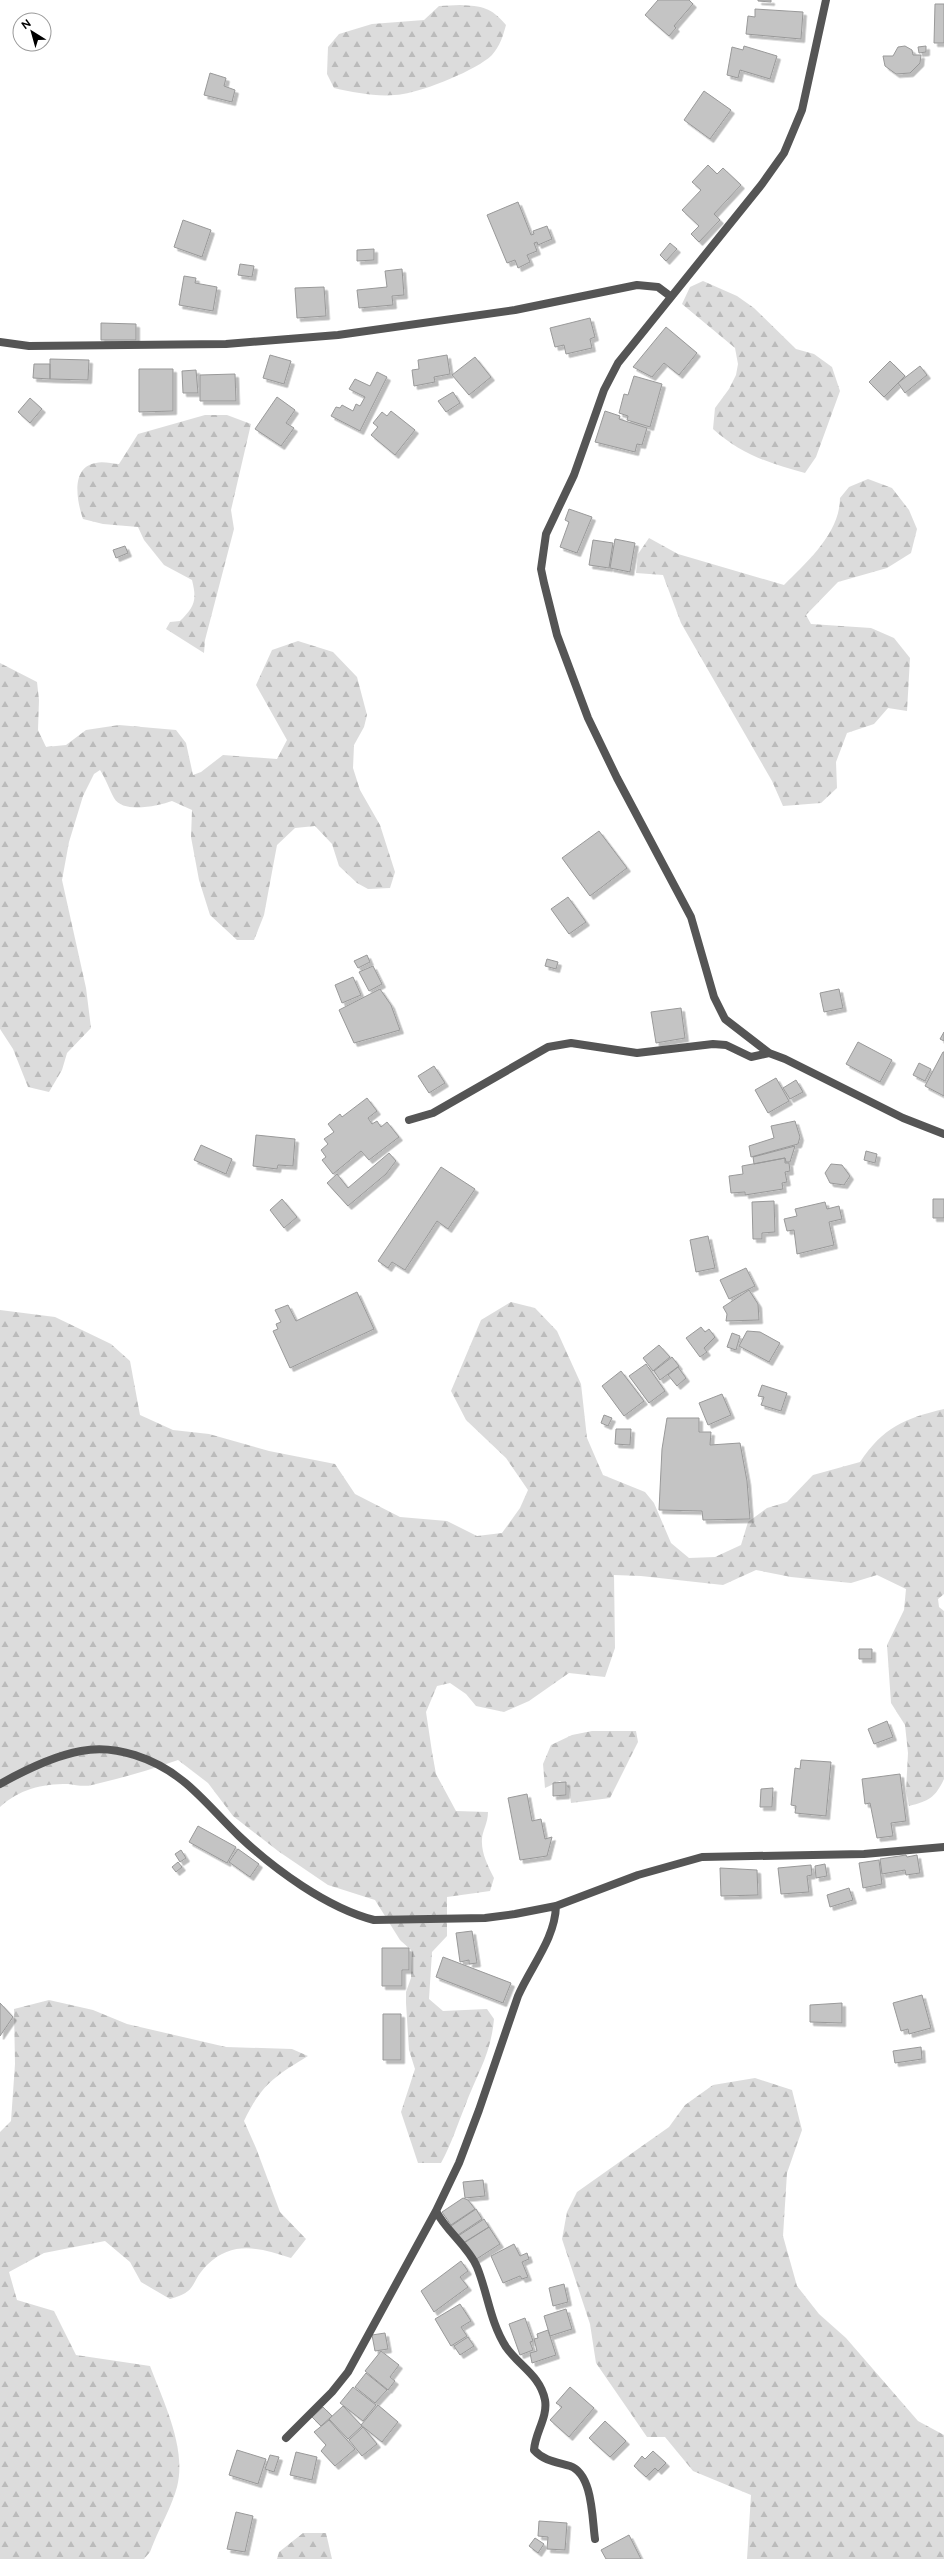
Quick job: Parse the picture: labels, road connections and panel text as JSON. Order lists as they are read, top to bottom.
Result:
{
  "north": "top left"
}
